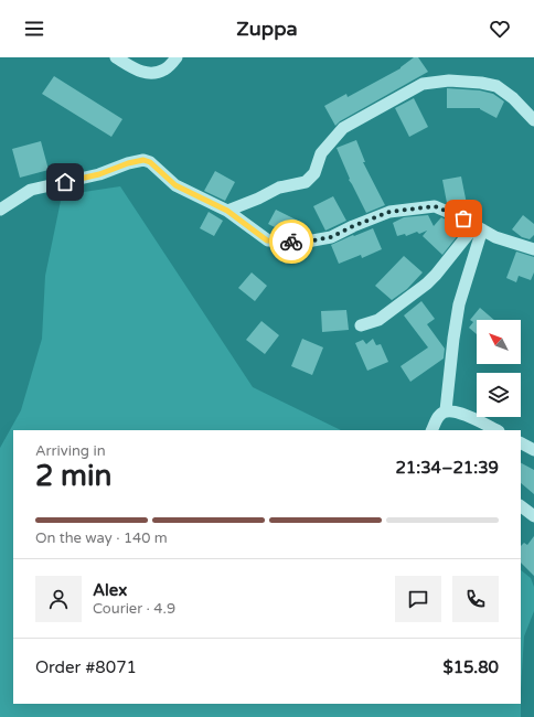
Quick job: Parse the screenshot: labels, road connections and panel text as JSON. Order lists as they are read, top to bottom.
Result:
{
  "north": "top left",
  "page": {
    "header": "Zuppa",
    "heading": ["2 min", "Arriving in", "21:34–21:39"],
    "panel": [
      "Alex",
      "Courier · 4.9",
      "Order #8071",
      "$15.80"
    ],
    "bar": "On the way · 140 m"
  }
}
